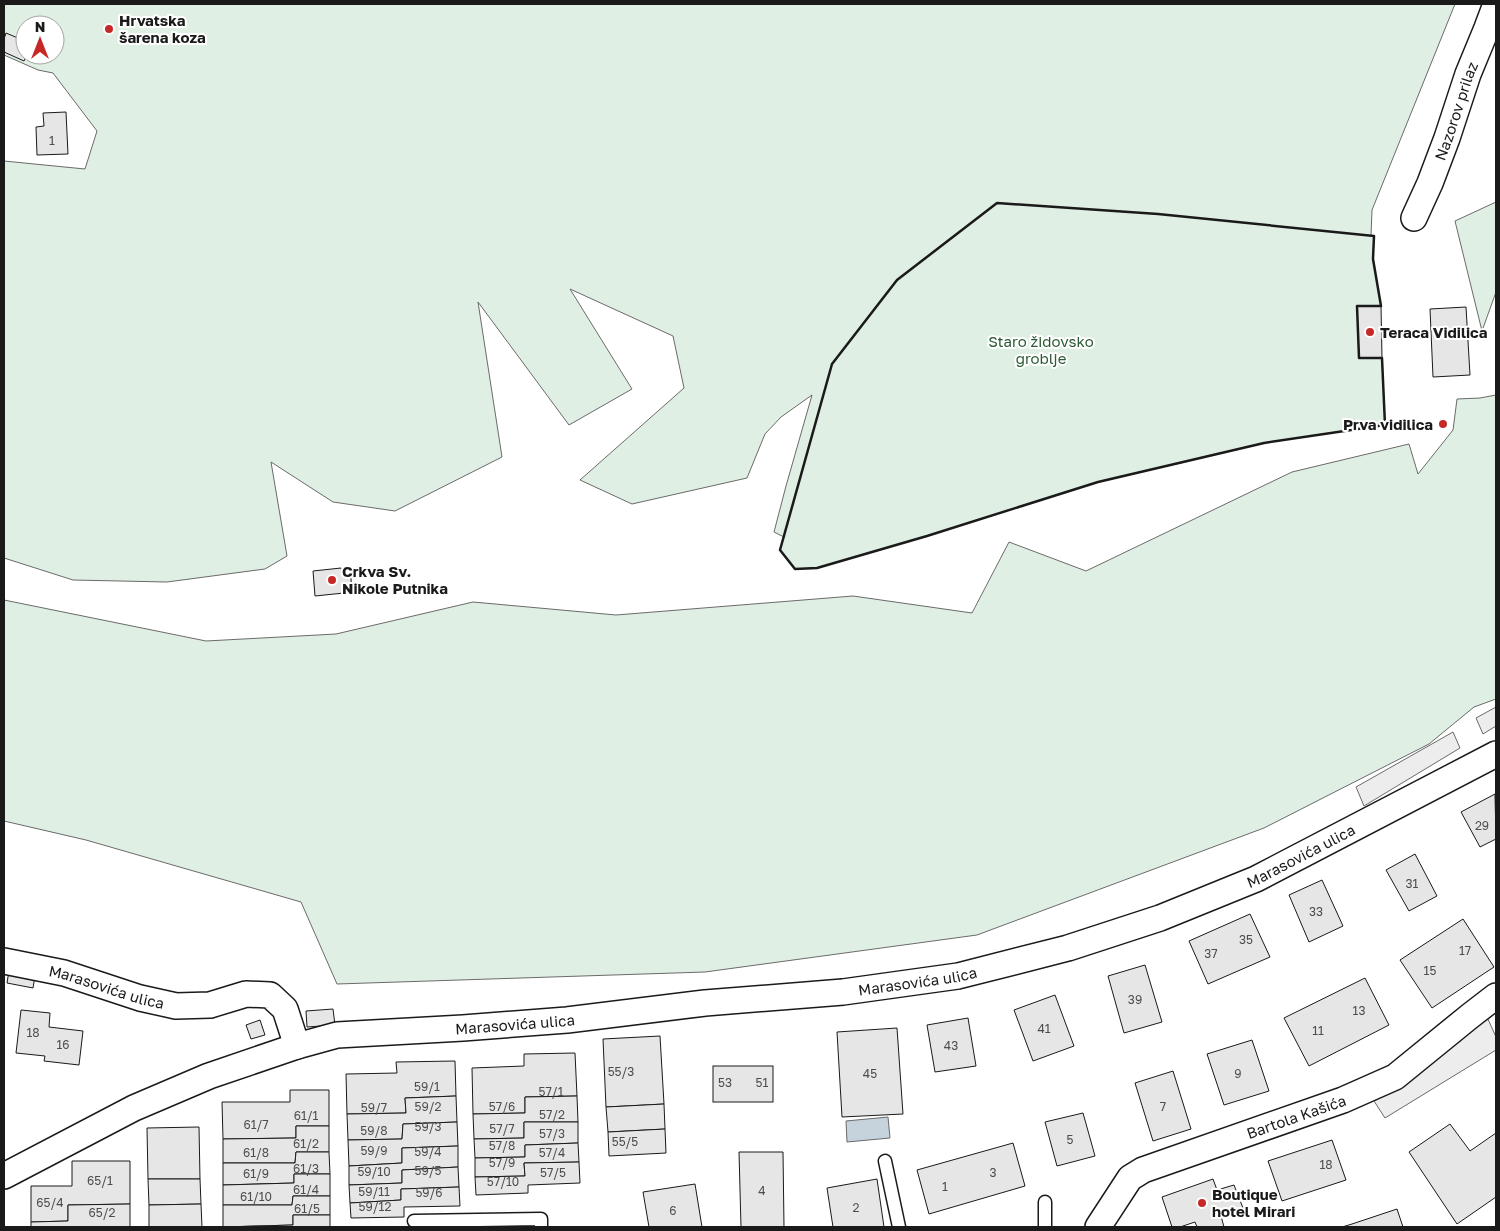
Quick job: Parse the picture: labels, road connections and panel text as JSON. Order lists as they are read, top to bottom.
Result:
{
  "streets": {
    "street": ["Nazorov prilaz", "Marasovića ulica", "Bartola Kašića"]
  },
  "parks": ["Staro židovsko groblje"],
  "places": [
    "Hrvatska šarena koza",
    "Teraca Vidilica",
    "Prva vidilica",
    "Crkva Sv. Nikole Putnika",
    "Boutique hotel Mirari"
  ],
  "house_numbers": [
    "1",
    "29",
    "31",
    "33",
    "35",
    "17",
    "37",
    "15",
    "39",
    "13",
    "41",
    "11",
    "18",
    "16",
    "43",
    "55/3",
    "45",
    "9",
    "53",
    "51",
    "59/1",
    "57/1",
    "59/2",
    "57/6",
    "7",
    "59/7",
    "57/2",
    "61/1",
    "61/7",
    "59/3",
    "57/7",
    "59/8",
    "57/3",
    "5",
    "55/5",
    "61/2",
    "57/8",
    "59/9",
    "59/4",
    "61/8",
    "57/4",
    "57/9",
    "18",
    "61/3",
    "59/5",
    "59/10",
    "57/5",
    "3",
    "61/9",
    "65/1",
    "57/10",
    "1",
    "61/4",
    "4",
    "59/11",
    "59/6",
    "61/10",
    "65/4",
    "59/12",
    "2",
    "61/5",
    "6",
    "65/2"
  ],
  "north": "top"
}
